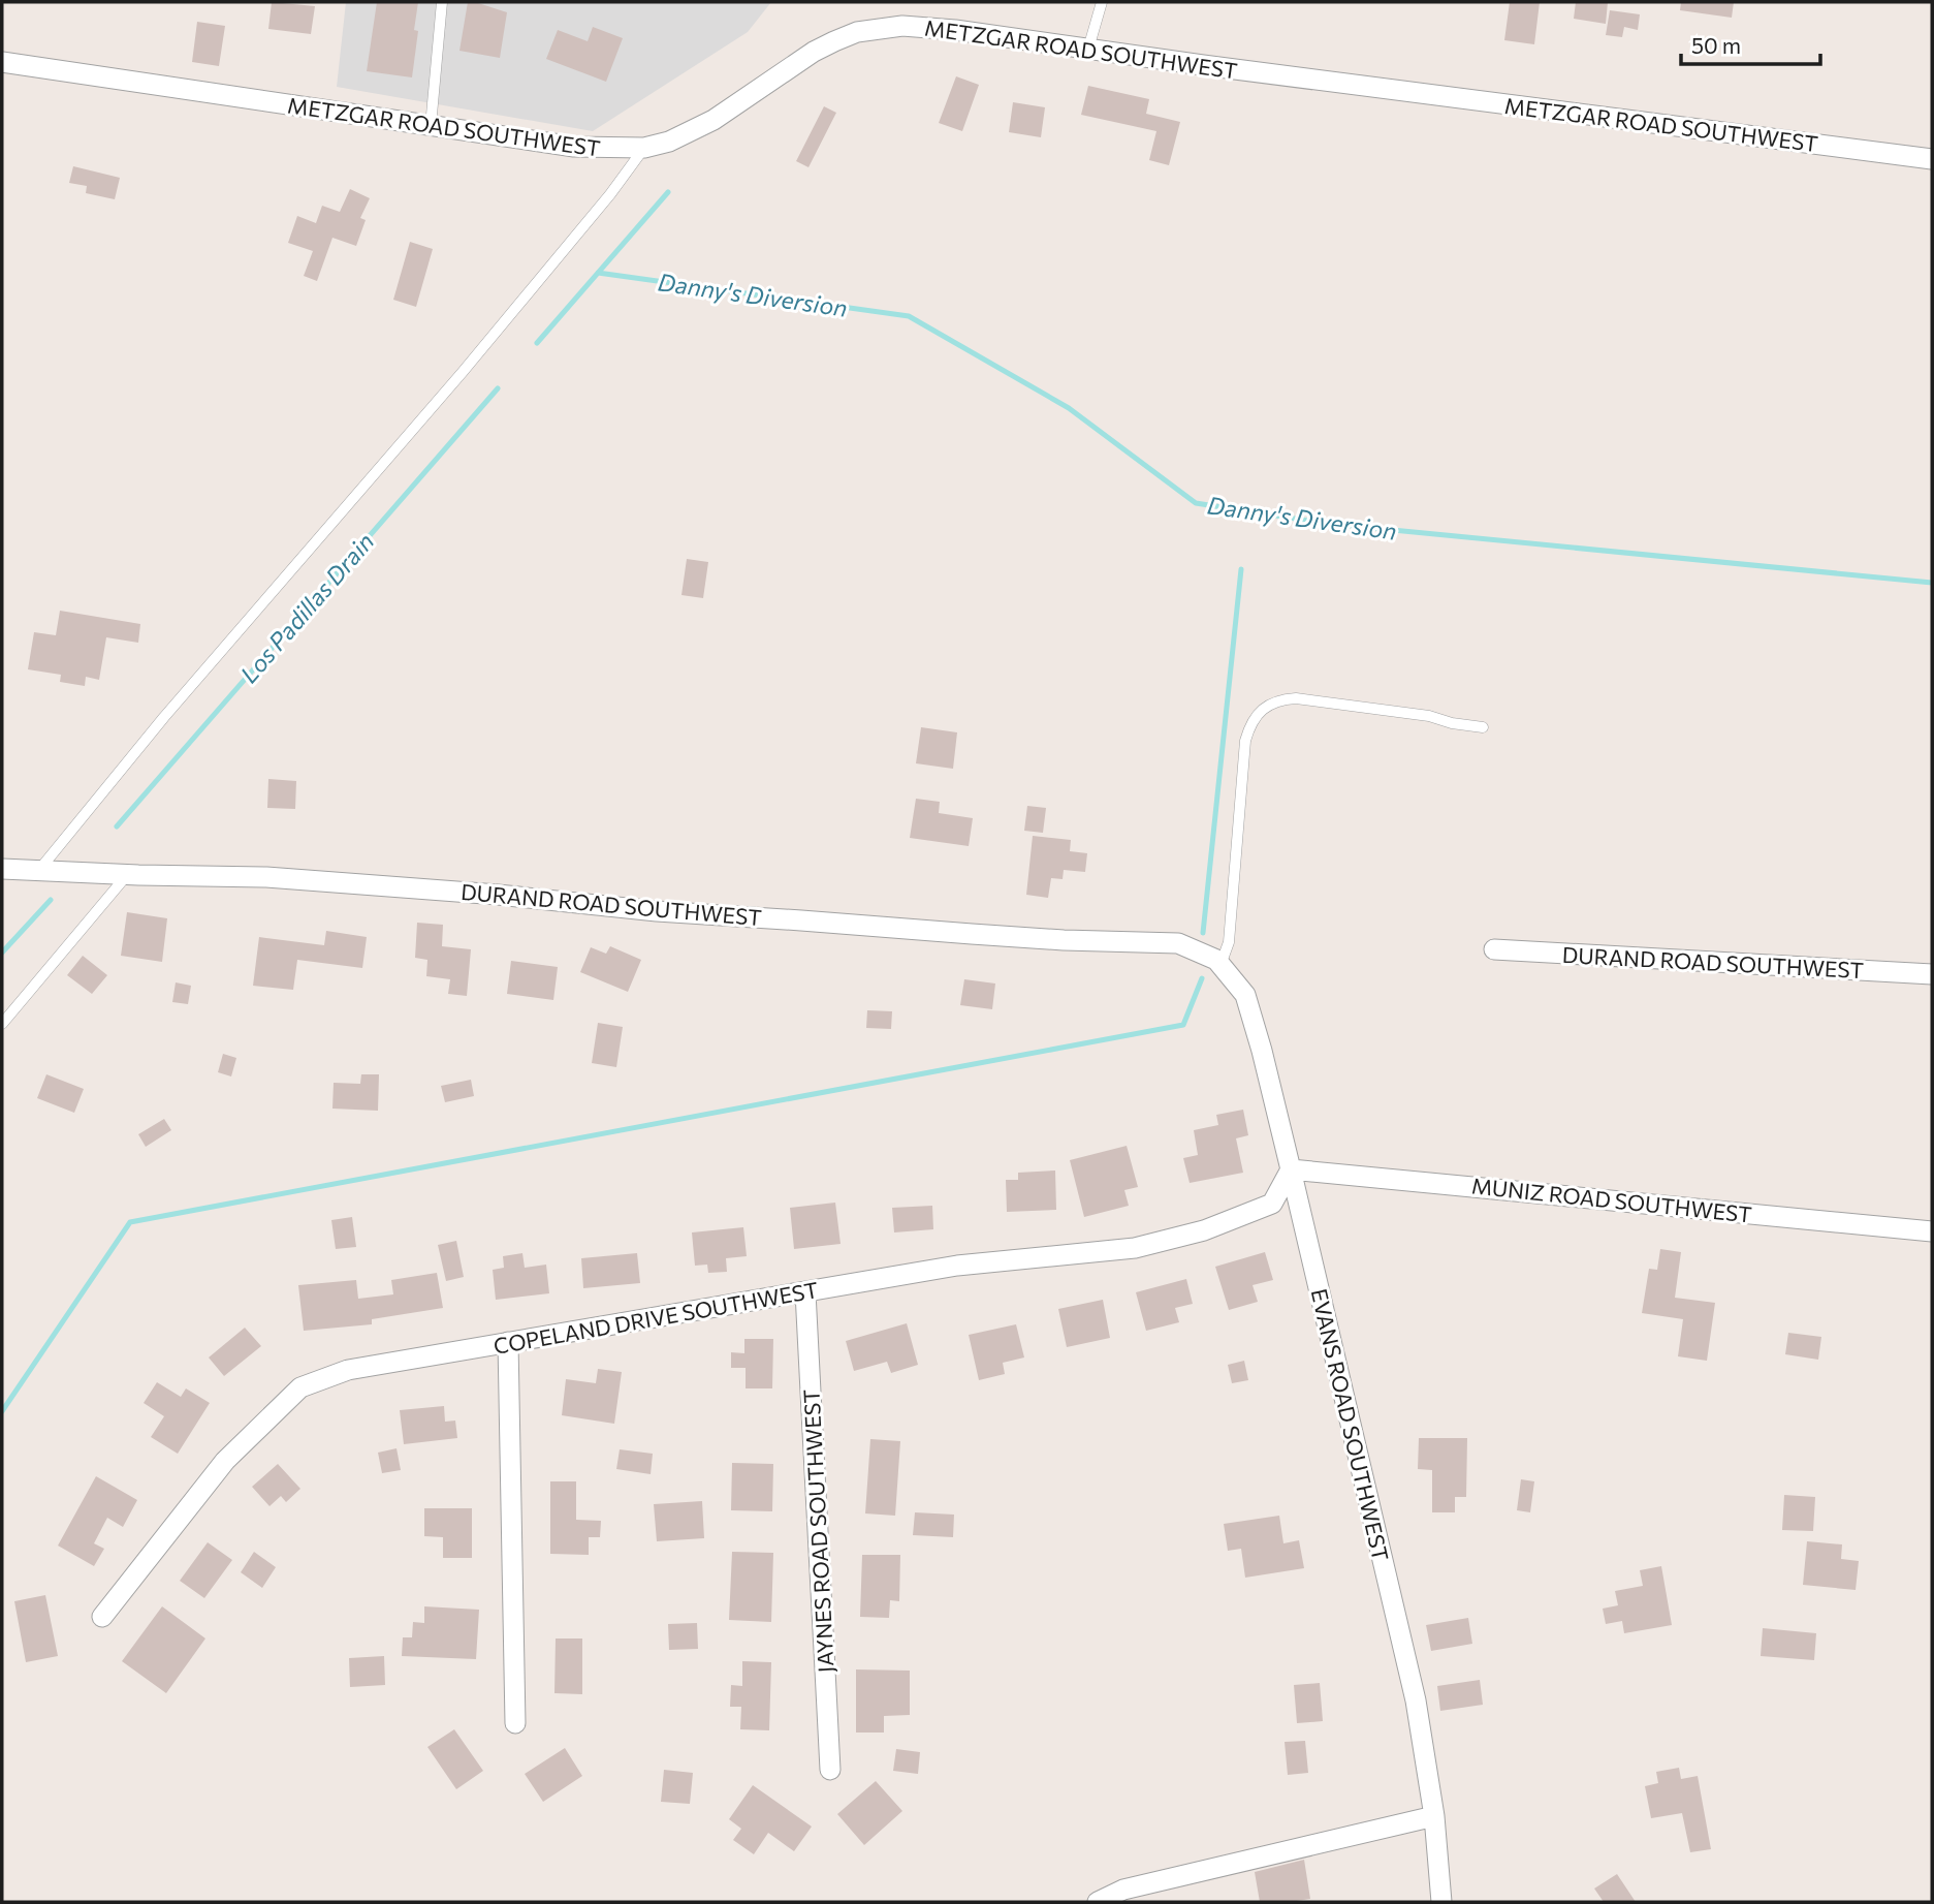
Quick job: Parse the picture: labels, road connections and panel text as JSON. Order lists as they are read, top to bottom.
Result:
{
  "streets": {
    "street": [
      "METZGAR ROAD SOUTHWEST",
      "DURAND ROAD SOUTHWEST",
      "MUNIZ ROAD SOUTHWEST",
      "COPELAND DRIVE SOUTHWEST",
      "EVANS ROAD SOUTHWEST",
      "JAYNES ROAD SOUTHWEST"
    ]
  },
  "crossings": [
    ["DURAND ROAD SOUTHWEST", "EVANS ROAD SOUTHWEST"],
    ["MUNIZ ROAD SOUTHWEST", "COPELAND DRIVE SOUTHWEST"],
    ["MUNIZ ROAD SOUTHWEST", "EVANS ROAD SOUTHWEST"],
    ["COPELAND DRIVE SOUTHWEST", "EVANS ROAD SOUTHWEST"],
    ["COPELAND DRIVE SOUTHWEST", "JAYNES ROAD SOUTHWEST"]
  ],
  "water": ["Danny's Diversion", "Los Padillas Drain"],
  "scale_bar": "50 m"
}
